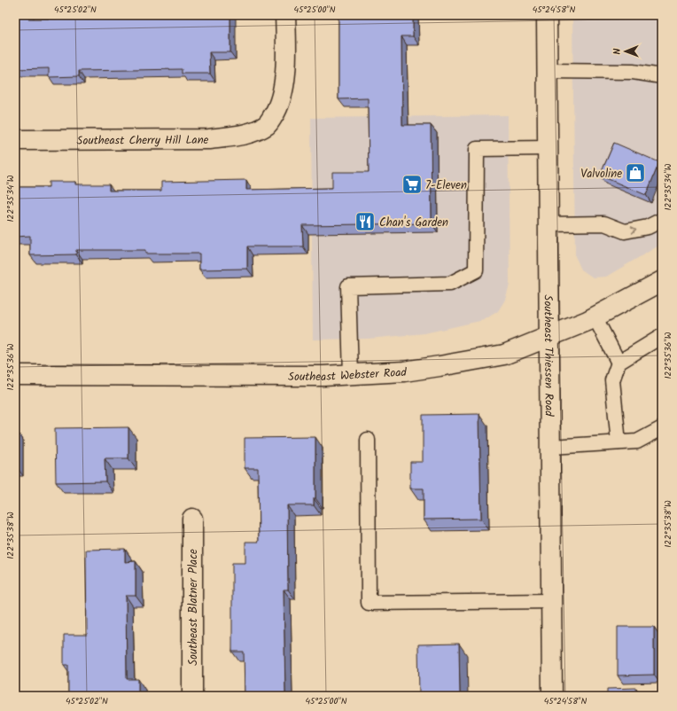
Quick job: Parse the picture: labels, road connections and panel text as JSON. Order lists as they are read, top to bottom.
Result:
{
  "streets": {
    "street": [
      "Southeast Cherry Hill Lane",
      "Southeast Thiessen Road",
      "Southeast Webster Road",
      "Southeast Blatner Place"
    ]
  },
  "crossings": [
    ["Southeast Thiessen Road", "Southeast Webster Road"]
  ],
  "places": {
    "shop": ["Valvoline"],
    "supermarket": ["7-Eleven"],
    "restaurant": ["Chan's Garden"]
  },
  "north": "left",
  "coordinates": [
    "45°25'02\"N",
    "45°25'00\"N",
    "45°24'58\"N",
    "122°35'34\"W",
    "122°35'36\"W",
    "122°35'38\"W"
  ]
}
